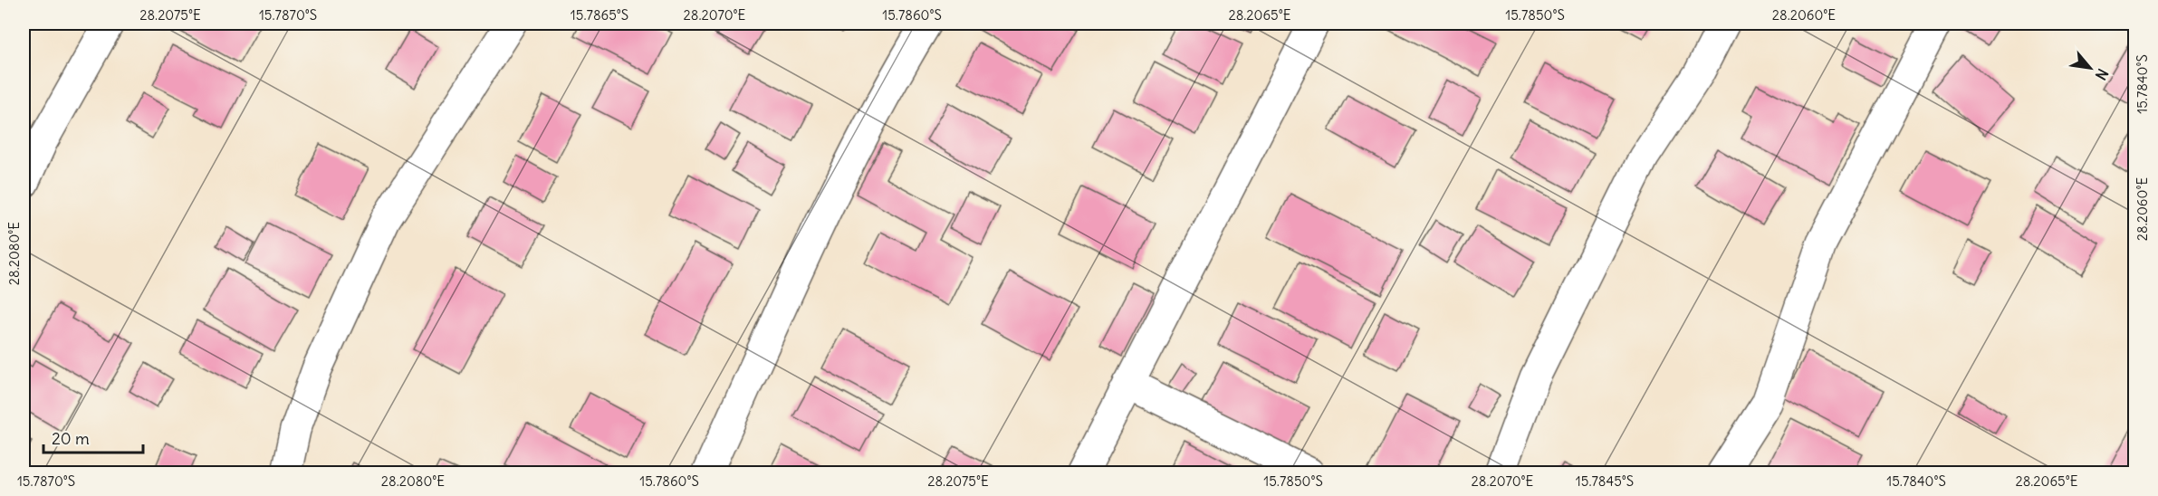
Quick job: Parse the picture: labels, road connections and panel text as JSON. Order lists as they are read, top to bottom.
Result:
{
  "scale_bar": "20 m",
  "north": "bottom right",
  "coordinates": [
    "28.2075°E",
    "15.7870°S",
    "15.7865°S",
    "28.2070°E",
    "15.7860°S",
    "28.2065°E",
    "15.7850°S",
    "28.2060°E",
    "15.7840°S",
    "28.2080°E",
    "15.7845°S"
  ]
}
